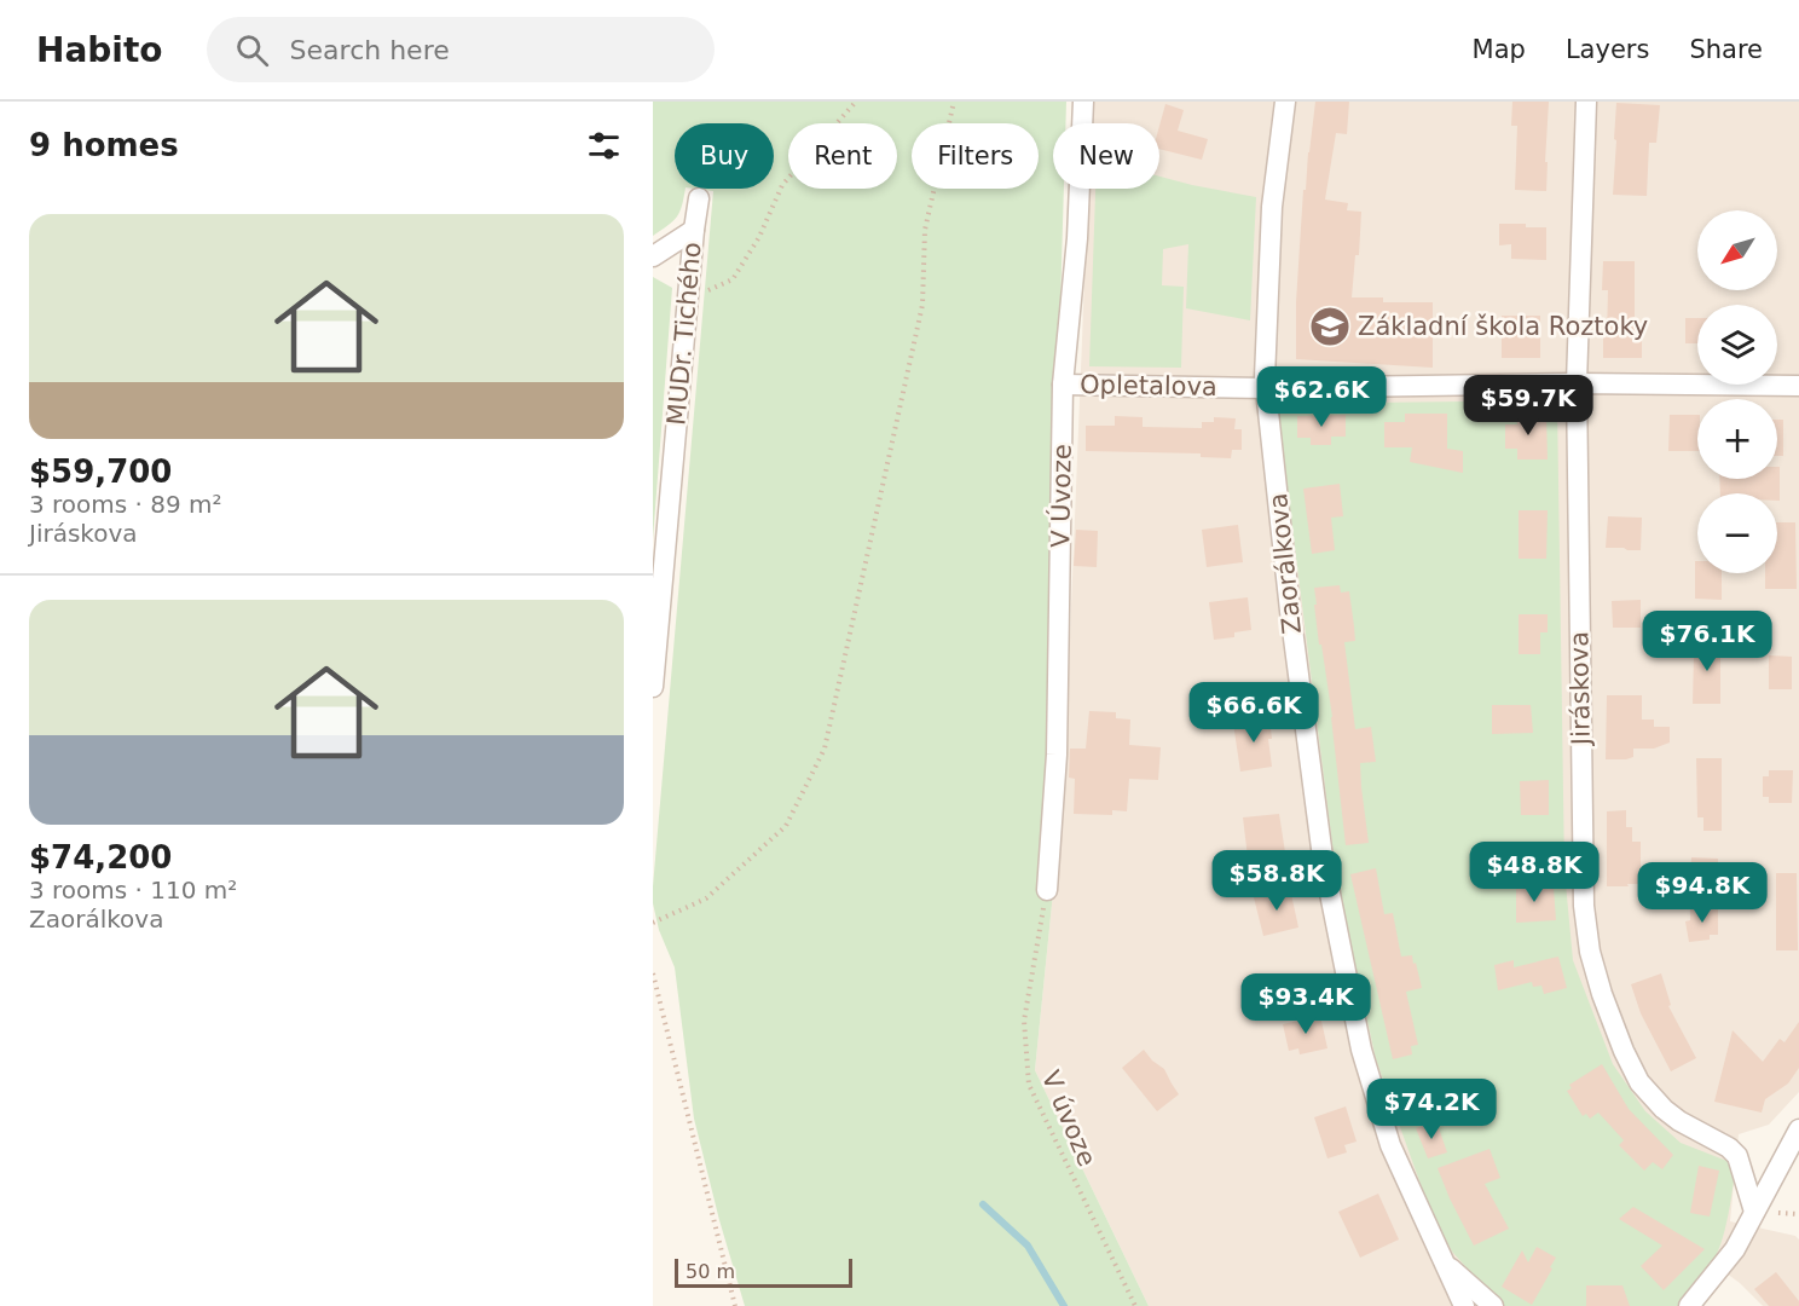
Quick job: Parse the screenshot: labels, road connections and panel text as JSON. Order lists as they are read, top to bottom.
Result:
{
  "streets": {
    "street": [
      "MUDr. Tichého",
      "Opletalova",
      "V Úvoze",
      "Zaorálkova",
      "Jiráskova"
    ],
    "path": ["V úvoze"]
  },
  "crossings": [
    ["Opletalova", "V Úvoze"],
    ["Opletalova", "Zaorálkova"],
    ["Opletalova", "Jiráskova"],
    ["V Úvoze", "V úvoze"]
  ],
  "places": {
    "school or university": ["Základní škola Roztoky"]
  },
  "scale_bar": "50 m",
  "north": "bottom left",
  "page": {
    "header": "Habito",
    "search": "Search here",
    "nav": ["Map", "Layers", "Share"],
    "heading": "9 homes",
    "chip": [
      "Buy",
      "Rent",
      "Filters",
      "New"
    ],
    "list": [
      {
        "name": "$59,700",
        "note": "3 rooms · 89 m² · Jiráskova"
      },
      {
        "name": "$74,200",
        "note": "3 rooms · 110 m² · Zaorálkova"
      }
    ],
    "map_buttons": ["+", "−"],
    "price": [
      "$62.6K",
      "$59.7K",
      "$76.1K",
      "$66.6K",
      "$48.8K",
      "$58.8K",
      "$94.8K",
      "$93.4K",
      "$74.2K"
    ],
    "scale": "50 m"
  }
}
